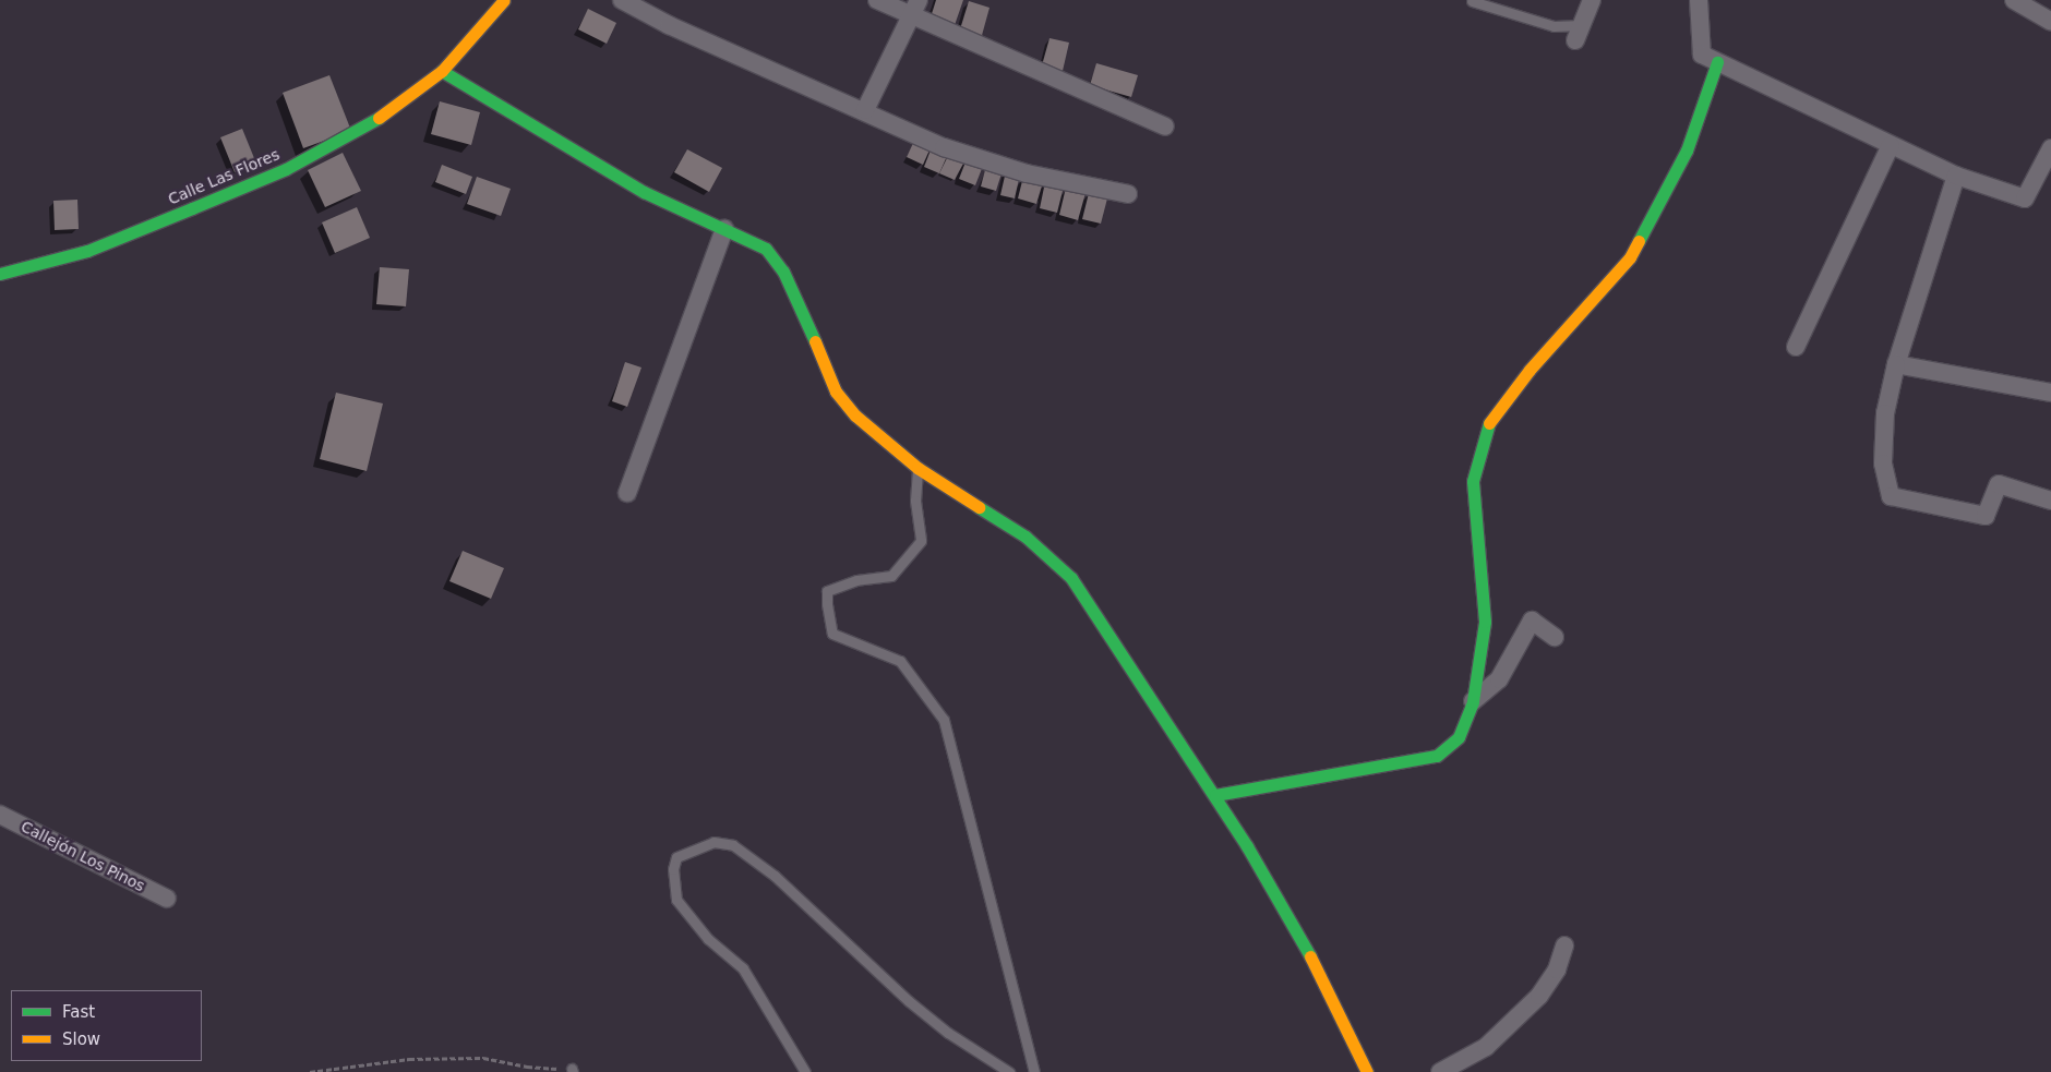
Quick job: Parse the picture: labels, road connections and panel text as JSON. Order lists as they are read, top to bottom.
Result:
{
  "streets": {
    "street": ["Calle Las Flores", "Callejón Los Pinos"]
  },
  "legend": ["Fast", "Slow"]
}
